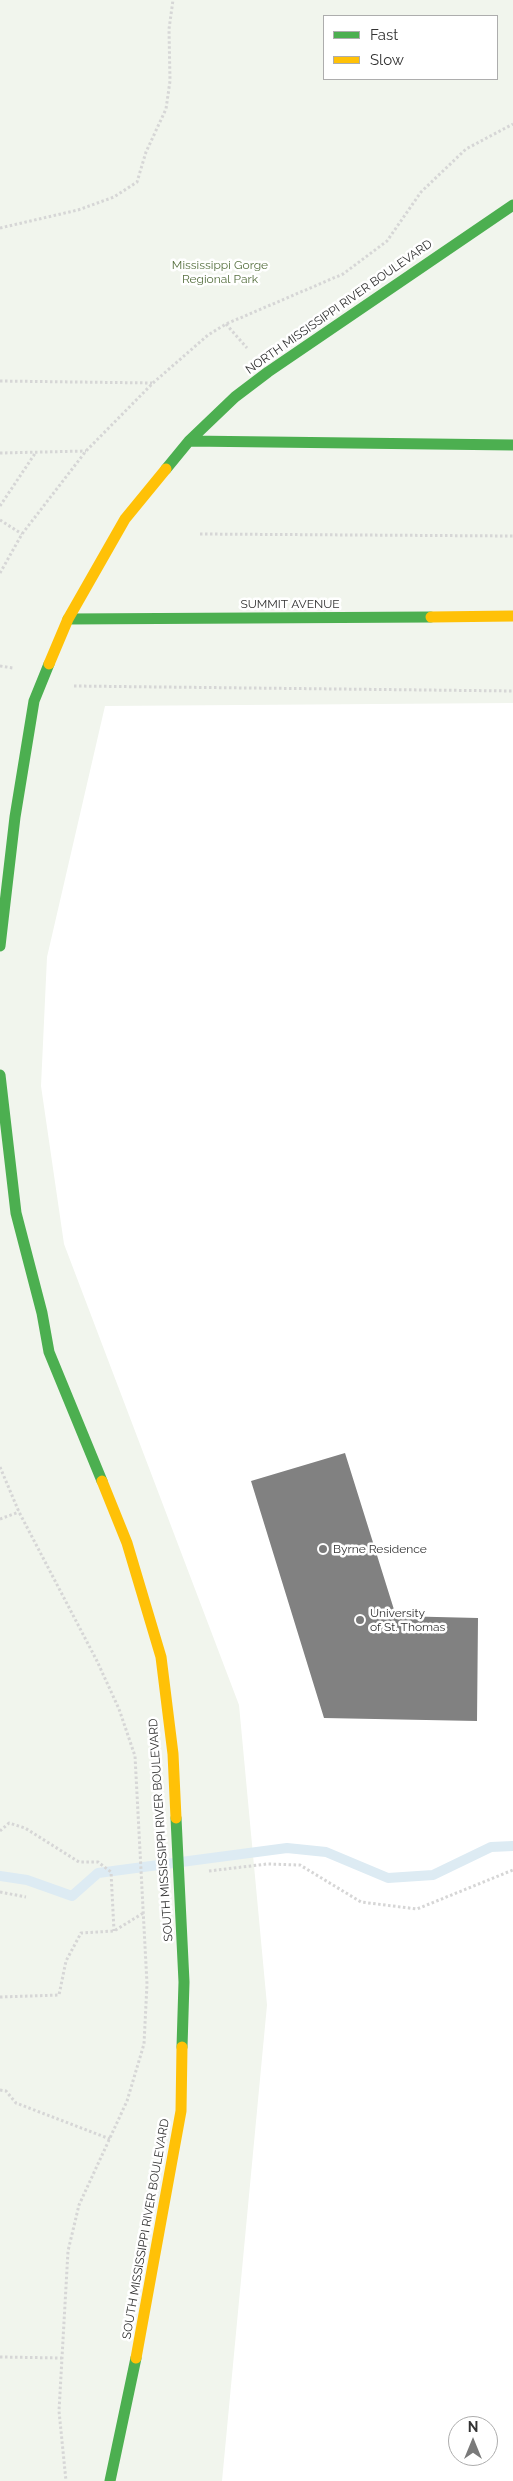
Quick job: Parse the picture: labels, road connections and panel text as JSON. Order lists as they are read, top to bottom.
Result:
{
  "streets": {
    "street": ["NORTH MISSISSIPPI RIVER BOULEVARD", "SUMMIT AVENUE", "SOUTH MISSISSIPPI RIVER BOULEVARD"]
  },
  "parks": ["Mississippi Gorge Regional Park"],
  "places": ["Byrne Residence", "University of St. Thomas"],
  "legend": ["Fast", "Slow"],
  "north": "top"
}
